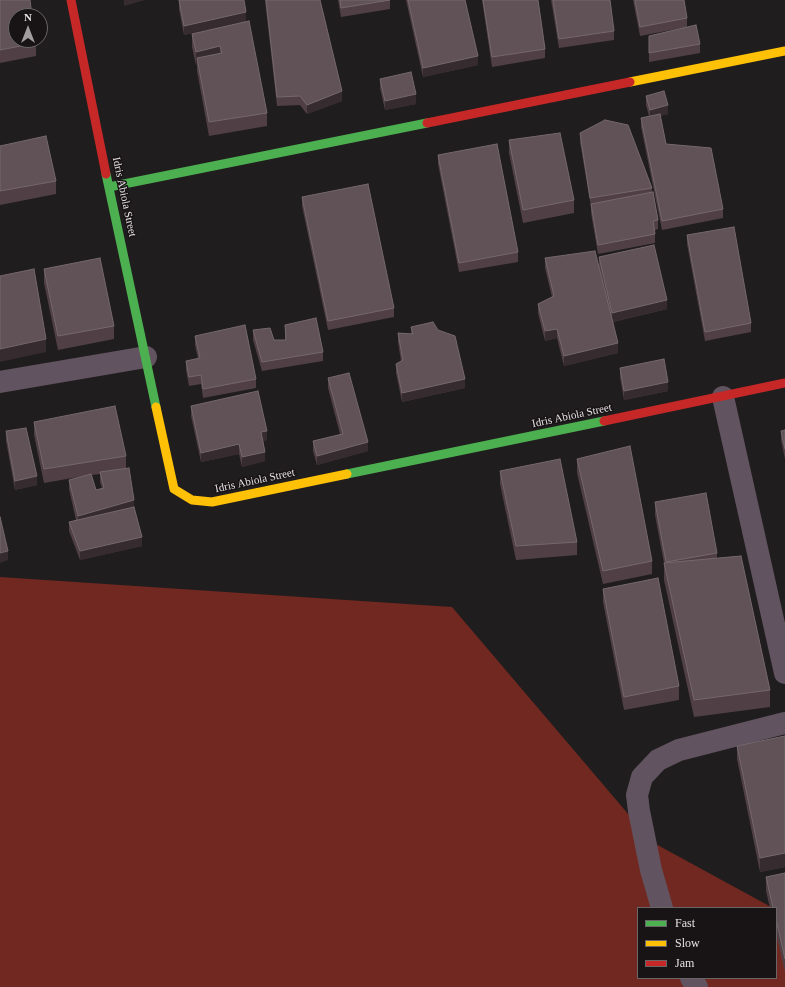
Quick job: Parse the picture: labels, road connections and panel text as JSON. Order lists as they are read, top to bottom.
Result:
{
  "streets": {
    "street": ["Idris Abiola Street"]
  },
  "legend": ["Fast", "Slow", "Jam"],
  "north": "top"
}
